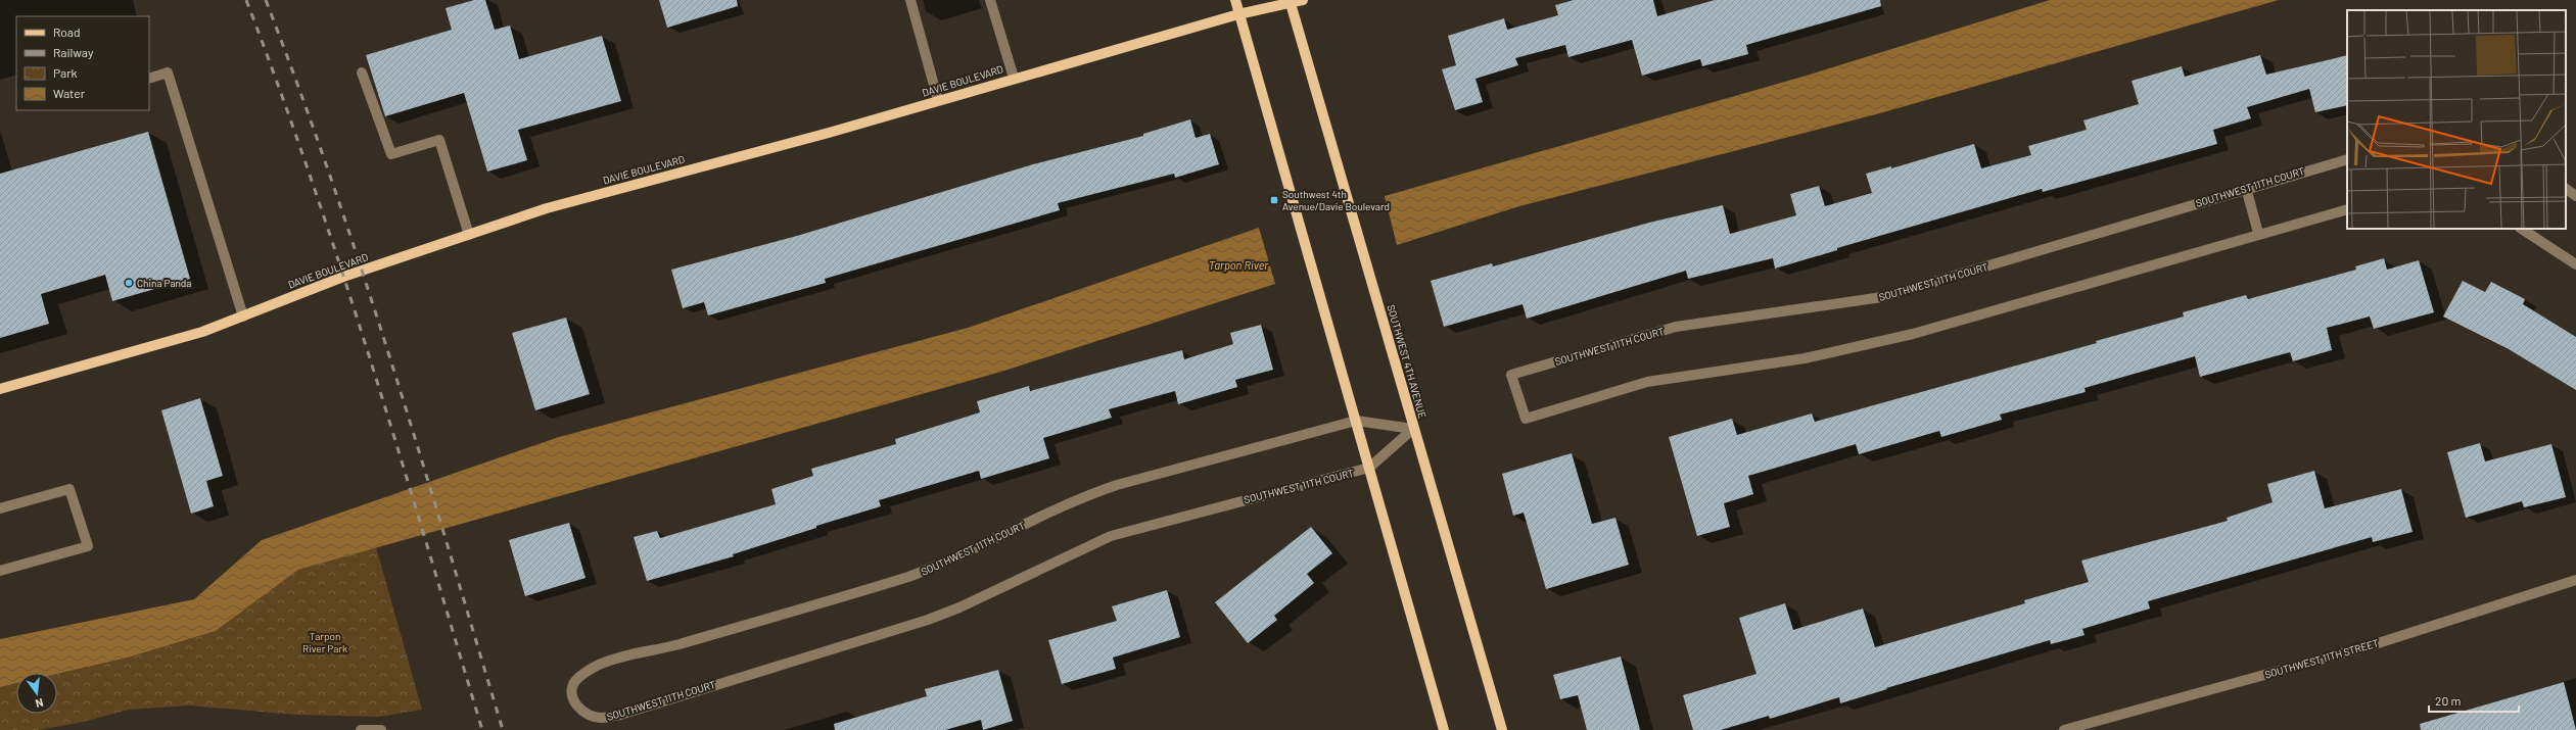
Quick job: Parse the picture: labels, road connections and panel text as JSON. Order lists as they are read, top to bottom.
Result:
{
  "streets": {
    "main road": ["DAVIE BOULEVARD", "SOUTHWEST 4TH AVENUE"],
    "street": ["SOUTHWEST 11TH COURT", "SOUTHWEST 11TH STREET"]
  },
  "crossings": [
    ["DAVIE BOULEVARD", "SOUTHWEST 4TH AVENUE"],
    ["SOUTHWEST 11TH COURT", "SOUTHWEST 4TH AVENUE"]
  ],
  "water": ["Tarpon River"],
  "parks": ["Tarpon River Park"],
  "places": {
    "transit": ["Southwest 4th Avenue/Davie Boulevard"],
    "other": ["China Panda"]
  },
  "legend": [
    "Road",
    "Railway",
    "Park",
    "Water"
  ],
  "scale_bar": "20 m",
  "north": "bottom"
}
